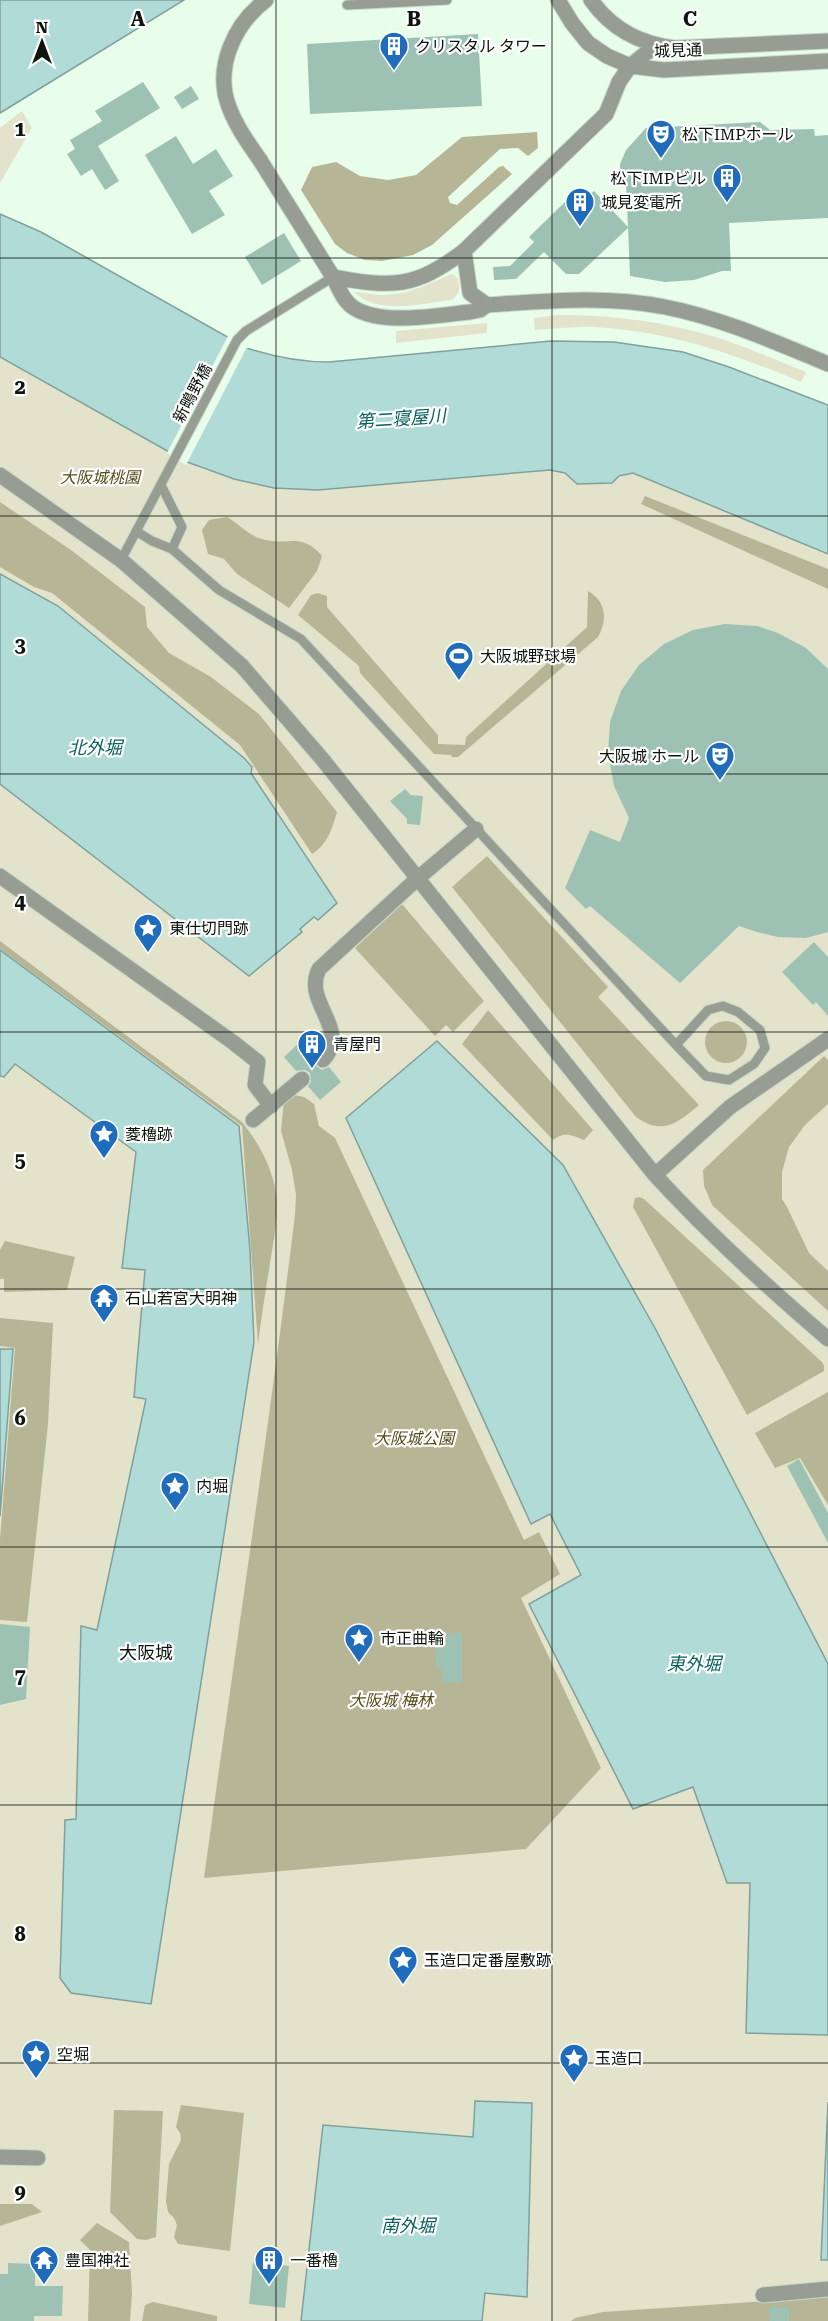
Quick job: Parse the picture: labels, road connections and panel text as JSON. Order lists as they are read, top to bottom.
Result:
{
  "streets": {
    "street": ["城見通"],
    "lane": ["新鴫野橋"]
  },
  "districts": ["大阪城"],
  "water": [
    "第二寝屋川",
    "北外堀",
    "東外堀",
    "南外堀"
  ],
  "parks": ["大阪城桃園", "大阪城公園", "大阪城 梅林"],
  "places": {
    "building": [
      "クリスタル タワー",
      "松下IMPビル",
      "城見変電所",
      "青屋門",
      "一番櫓"
    ],
    "theatre": ["松下IMPホール", "大阪城 ホール"],
    "sports": ["大阪城野球場"],
    "place": [
      "東仕切門跡",
      "菱櫓跡",
      "内堀",
      "市正曲輪",
      "玉造口定番屋敷跡",
      "空堀",
      "玉造口"
    ],
    "temple": ["石山若宮大明神", "豊国神社"]
  },
  "north": "top",
  "grid": {
    "columns": ["A", "B", "C"],
    "rows": [
      "1",
      "2",
      "3",
      "4",
      "5",
      "6",
      "7",
      "8",
      "9"
    ]
  }
}
